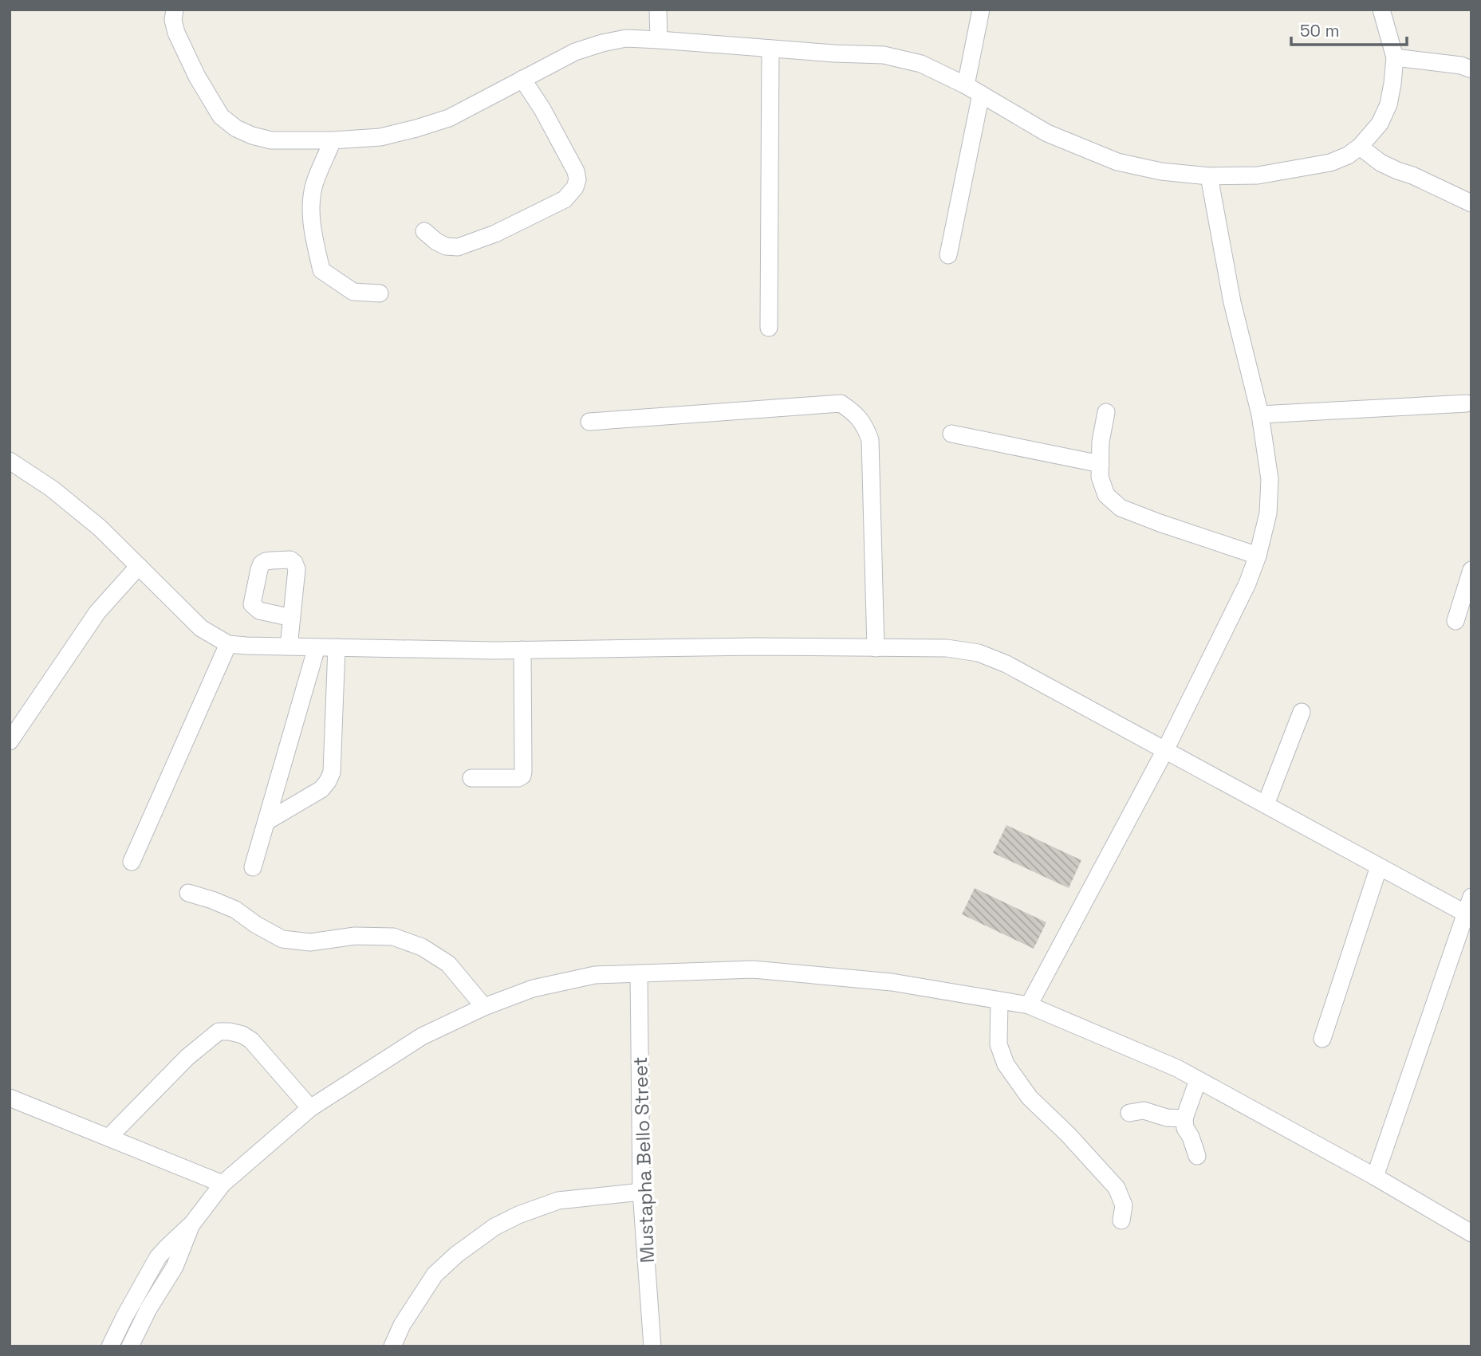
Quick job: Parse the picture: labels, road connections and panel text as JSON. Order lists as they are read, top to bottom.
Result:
{
  "streets": {
    "street": ["Mustapha Bello Street"]
  },
  "scale_bar": "50 m"
}
